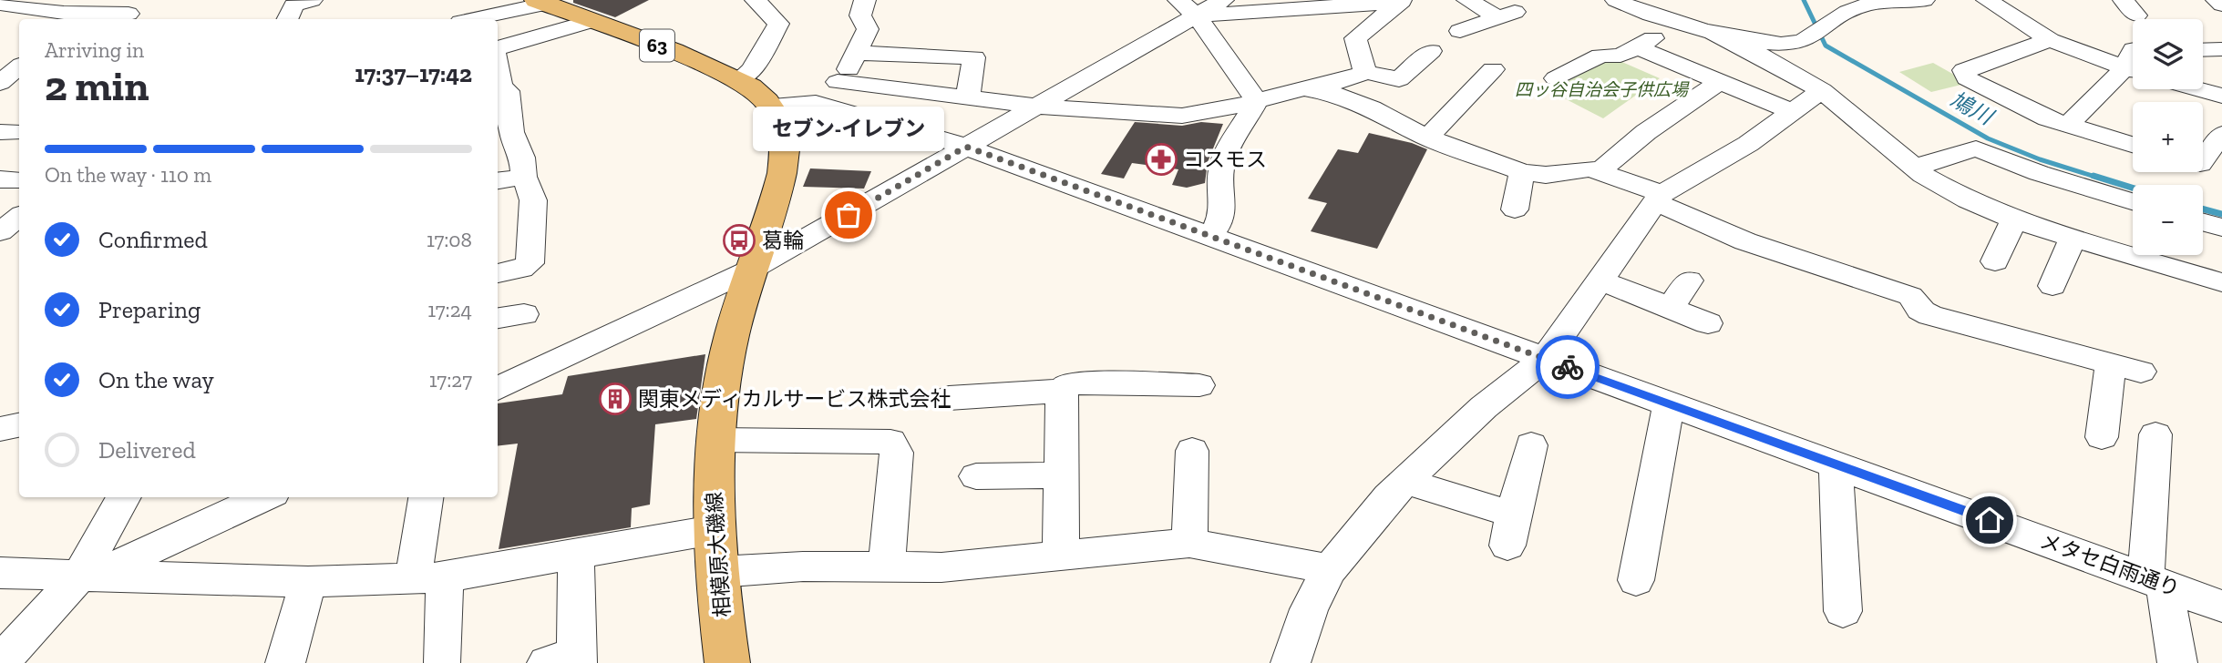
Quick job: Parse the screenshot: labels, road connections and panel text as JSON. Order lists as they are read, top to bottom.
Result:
{
  "streets": {
    "main road": ["63", "相模原大磯線"],
    "street": ["メタセ白雨通り"]
  },
  "crossings": [
    ["相模原大磯線", "メタセ白雨通り"]
  ],
  "water": ["鳩川"],
  "parks": ["四ッ谷自治会子供広場"],
  "places": {
    "pharmacy": ["コスモス"],
    "other": ["セブン-イレブン"],
    "bus stop": ["葛輪"],
    "building": ["関東メディカルサービス株式会社"]
  },
  "page": {
    "map_buttons": ["+", "−"],
    "heading": ["2 min", "Arriving in", "17:37–17:42"],
    "bubble": "セブン-イレブン",
    "bar": "On the way · 110 m",
    "list": [
      ["Confirmed", "17:08"],
      ["Preparing", "17:24"],
      ["On the way", "17:27"],
      "Delivered"
    ]
  }
}
